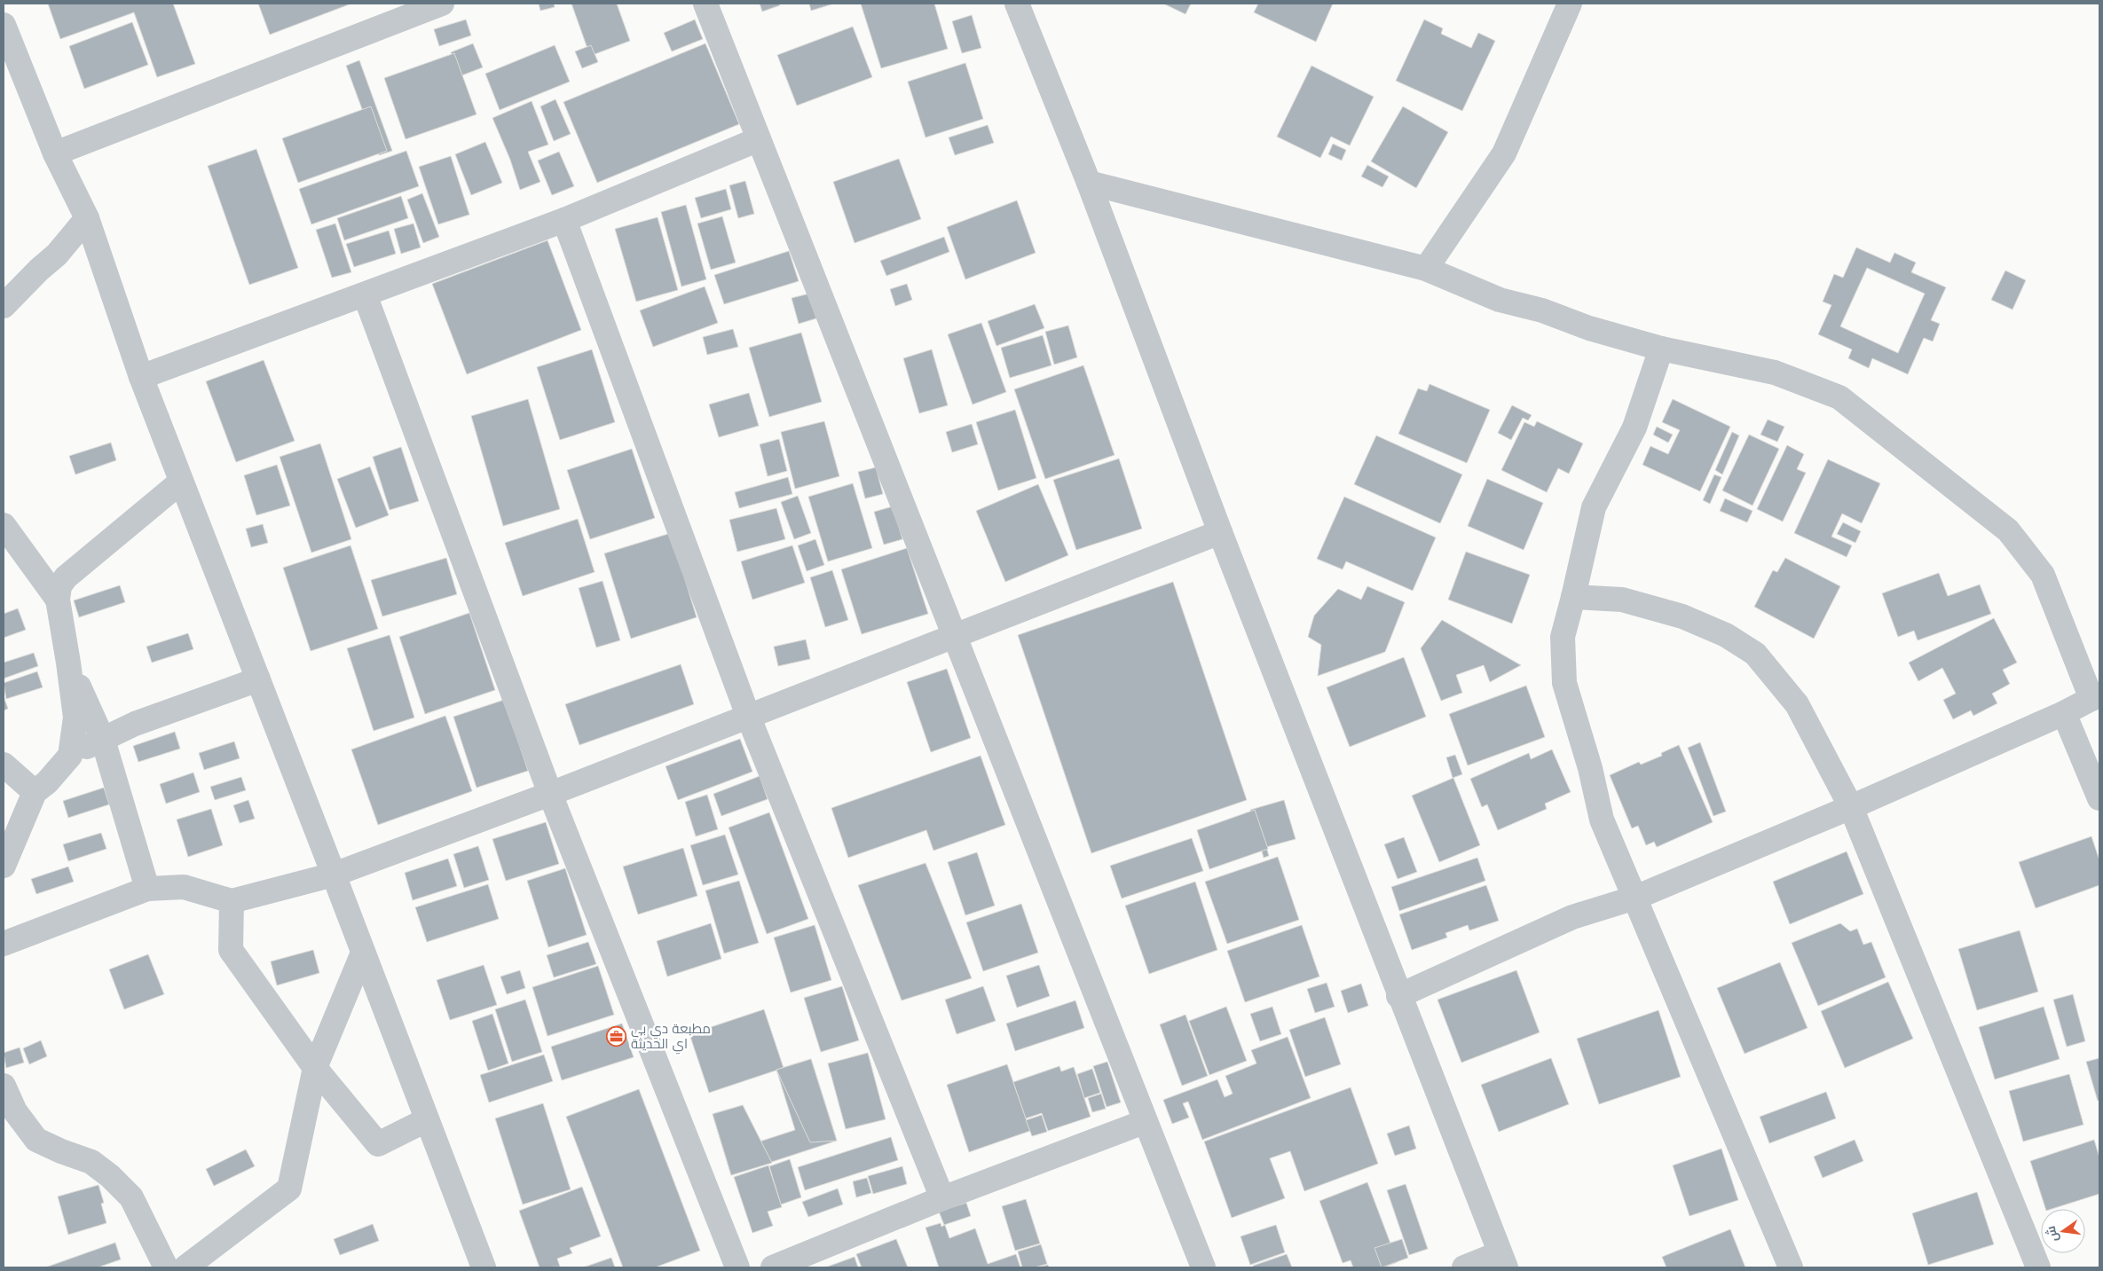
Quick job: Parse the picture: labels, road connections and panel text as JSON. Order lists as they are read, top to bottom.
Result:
{
  "places": {
    "office": ["مطبعة دي بي اي الحديثة"]
  },
  "north": "left"
}
